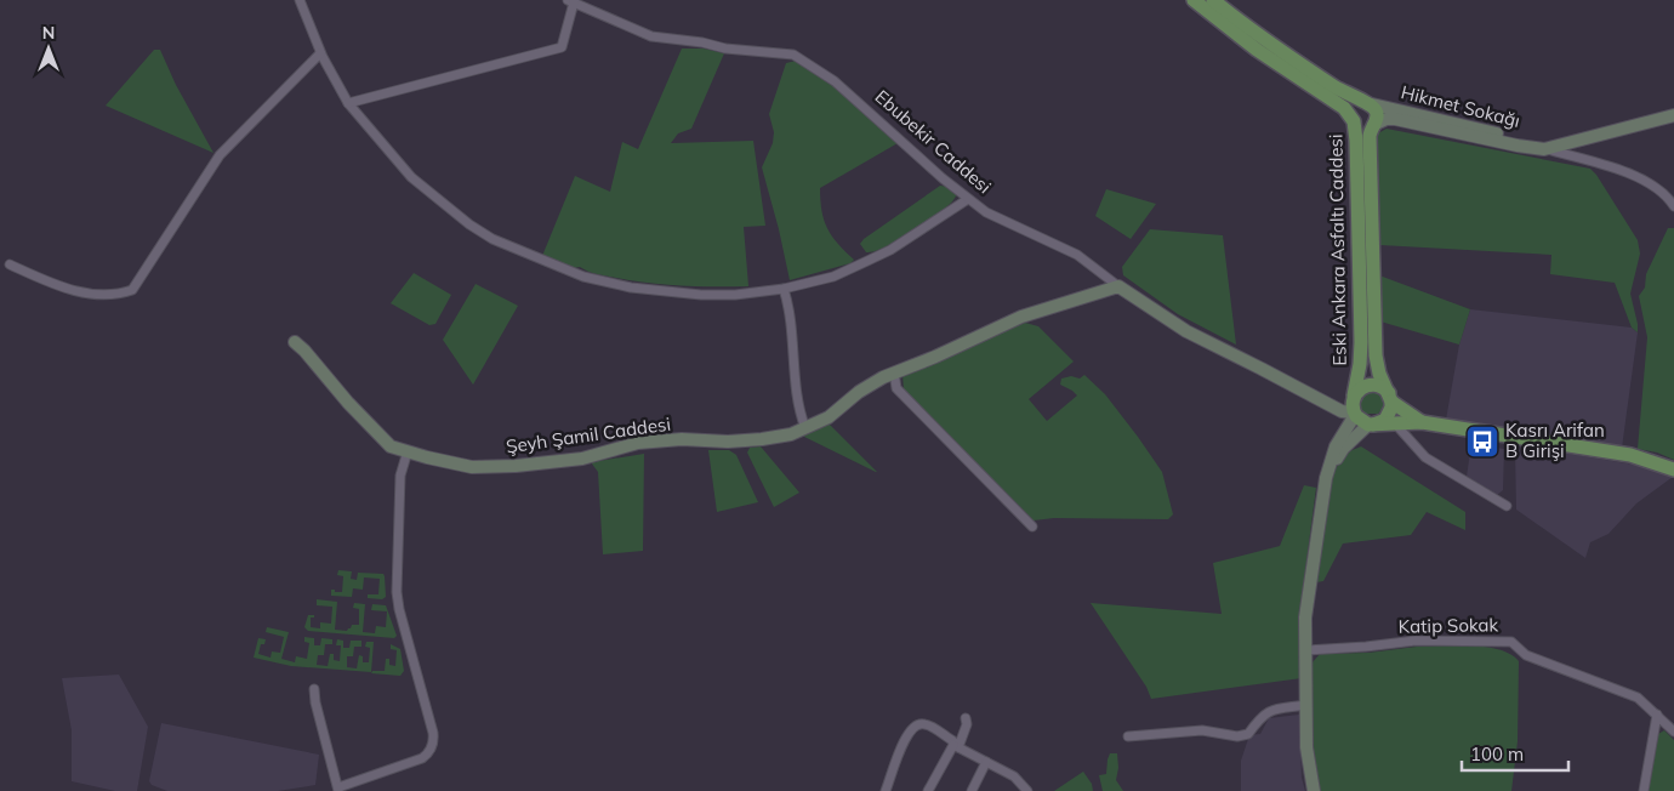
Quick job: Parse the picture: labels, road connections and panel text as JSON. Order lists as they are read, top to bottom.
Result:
{
  "streets": {
    "main road": ["Eski Ankara Asfaltı Caddesi"],
    "street": [
      "Hikmet Sokağı",
      "Ebubekir Caddesi",
      "Şeyh Şamil Caddesi",
      "Katip Sokak"
    ]
  },
  "crossings": [
    ["Hikmet Sokağı", "Eski Ankara Asfaltı Caddesi"],
    ["Ebubekir Caddesi", "Eski Ankara Asfaltı Caddesi"],
    ["Ebubekir Caddesi", "Şeyh Şamil Caddesi"]
  ],
  "places": {
    "bus stop": ["Kasrı Arifan B Girişi"]
  },
  "scale_bar": "100 m",
  "north": "top"
}
